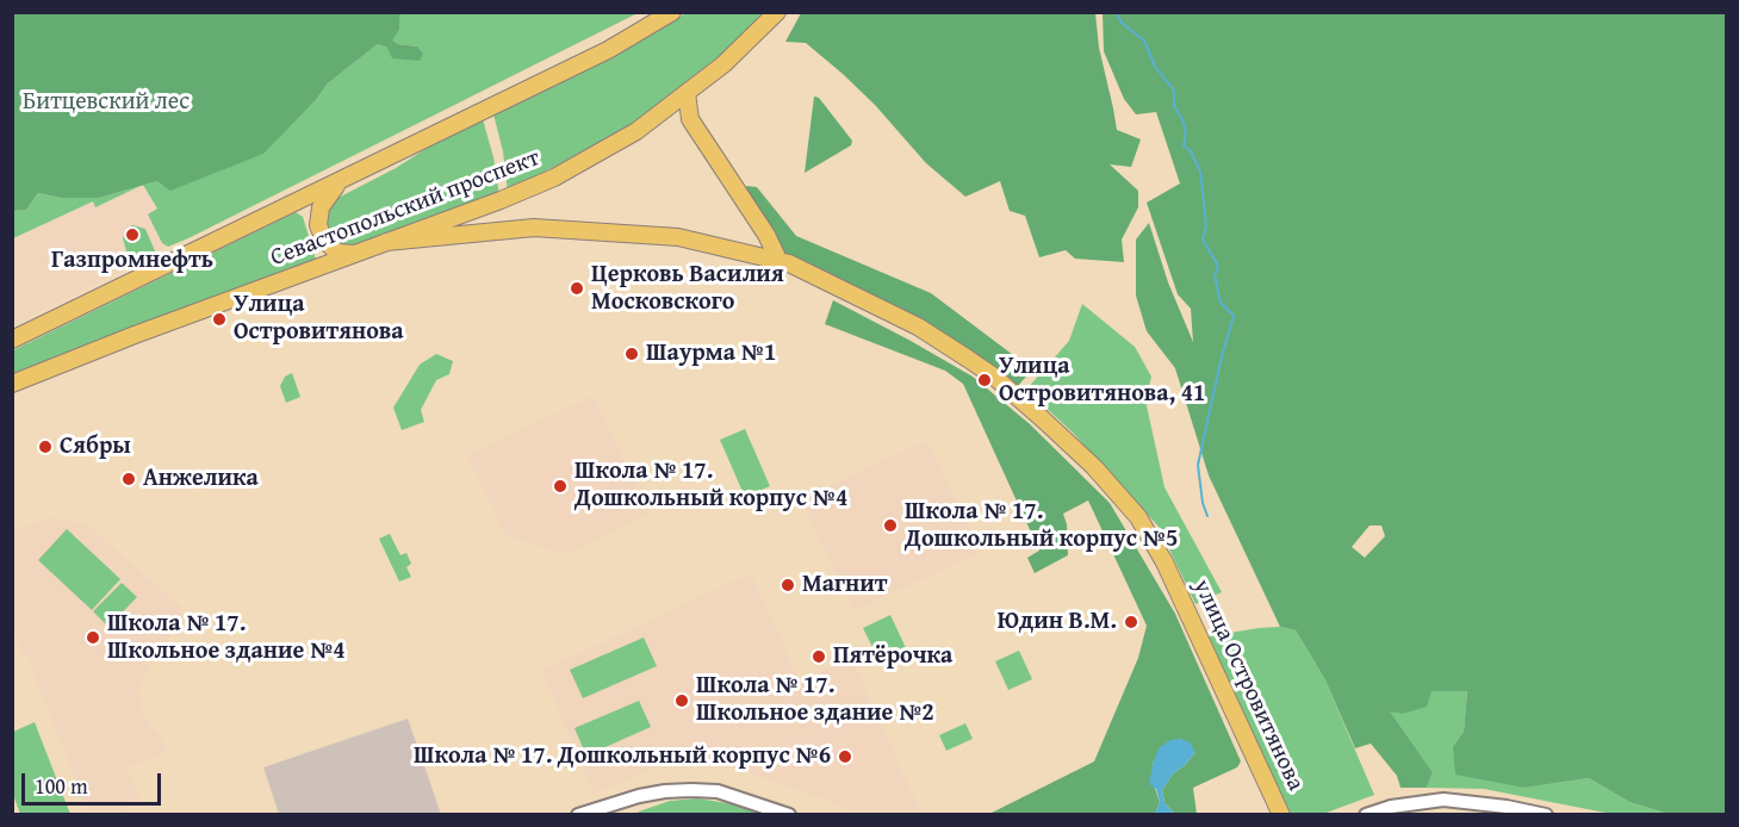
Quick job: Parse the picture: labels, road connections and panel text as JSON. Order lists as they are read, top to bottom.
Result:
{
  "streets": {
    "main road": ["Севастопольский проспект", "улица Островитянова"]
  },
  "crossings": [
    ["Севастопольский проспект", "улица Островитянова"]
  ],
  "parks": ["Битцевский лес"],
  "places": [
    "Газпромнефть",
    "Церковь Василия Московского",
    "Улица Островитянова",
    "Шаурма №1",
    "Улица Островитянова, 41",
    "Сябры",
    "Анжелика",
    "Школа № 17. Дошкольный корпус №4",
    "Школа № 17. Дошкольный корпус №5",
    "Магнит",
    "Юдин В.М.",
    "Школа № 17. Школьное здание №4",
    "Пятёрочка",
    "Школа № 17. Школьное здание №2",
    "Школа № 17. Дошкольный корпус №6"
  ],
  "scale_bar": "100 m"
}
